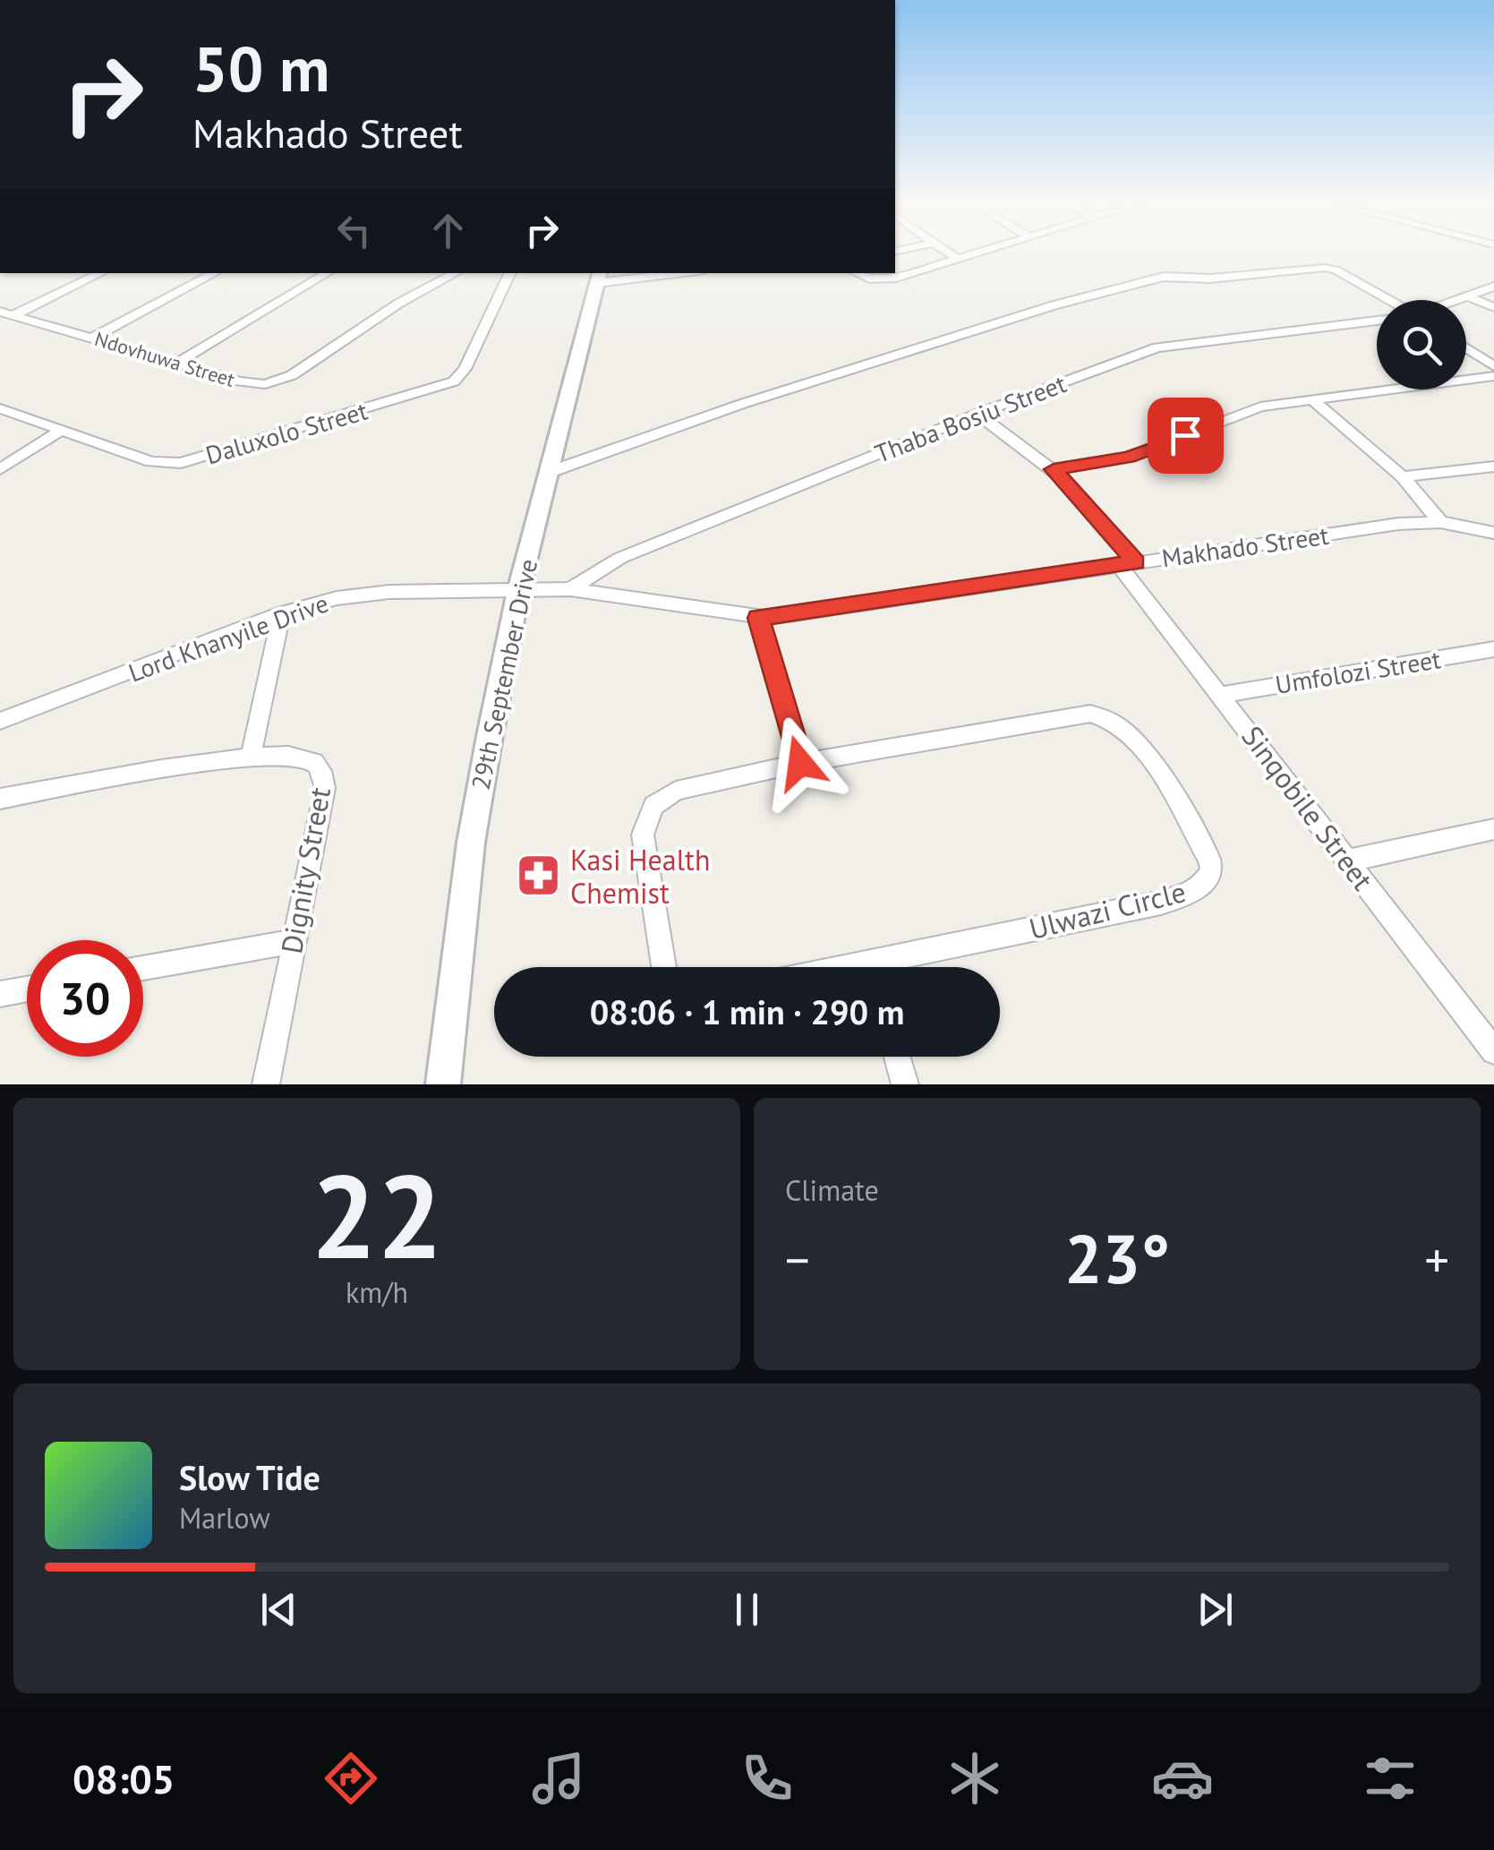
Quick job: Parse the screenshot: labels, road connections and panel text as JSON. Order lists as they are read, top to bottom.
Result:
{
  "streets": {
    "street": [
      "Ndovhuwa Street",
      "Thaba Bosiu Street",
      "Daluxolo Street",
      "Makhado Street",
      "Lord Khanyile Drive",
      "Umfolozi Street",
      "29th September Drive",
      "Sinqobile Street",
      "Dignity Street",
      "Ulwazi Circle"
    ]
  },
  "crossings": [
    ["Thaba Bosiu Street", "Makhado Street"],
    ["Thaba Bosiu Street", "Sinqobile Street"],
    ["Makhado Street", "Lord Khanyile Drive"],
    ["Makhado Street", "29th September Drive"],
    ["Makhado Street", "Sinqobile Street"],
    ["Lord Khanyile Drive", "29th September Drive"],
    ["Umfolozi Street", "Sinqobile Street"]
  ],
  "places": {
    "pharmacy": ["Kasi Health Chemist"]
  },
  "page": {
    "turn": ["50 m", "Makhado Street"],
    "limit": "30",
    "trip": "08:06 · 1 min · 290 m",
    "tile": [
      ["22", "km/h"],
      "Climate"
    ],
    "heat": ["−", "23°", "+"],
    "song": ["Slow Tide", "Marlow"],
    "tabs": "08:05"
  }
}
